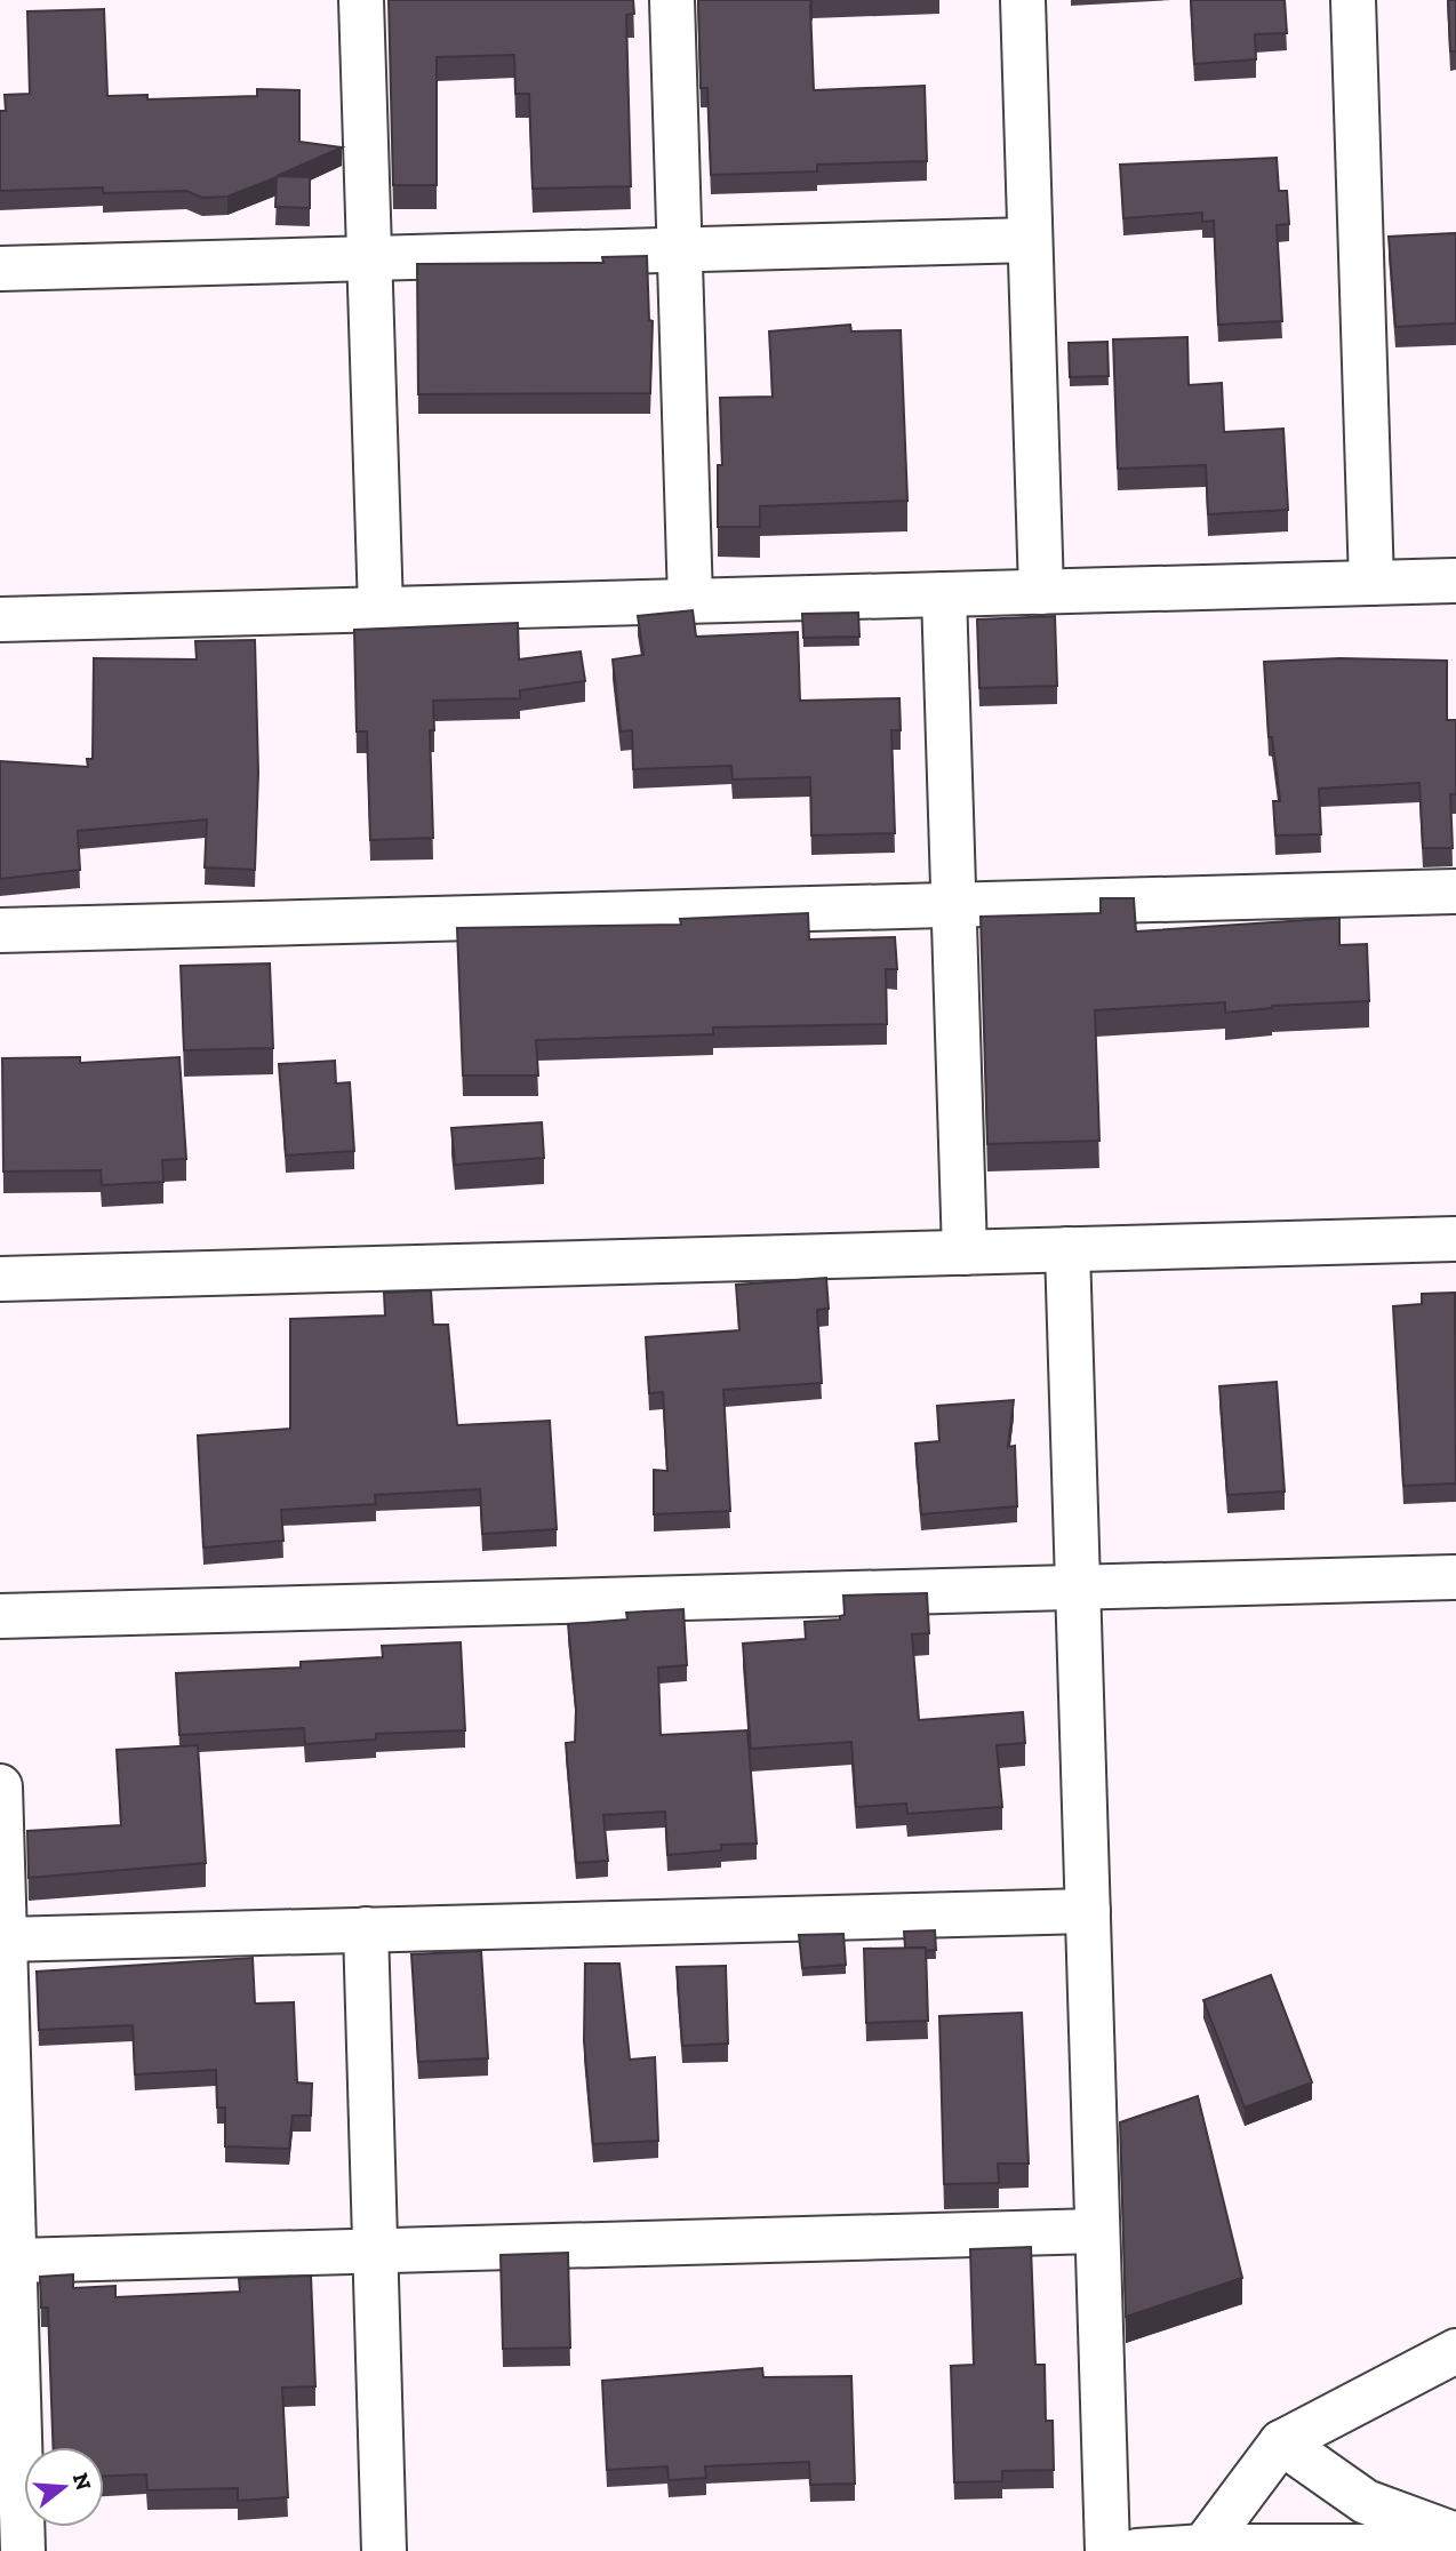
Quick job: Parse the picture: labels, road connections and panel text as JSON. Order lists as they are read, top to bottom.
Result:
{
  "north": "right"
}
